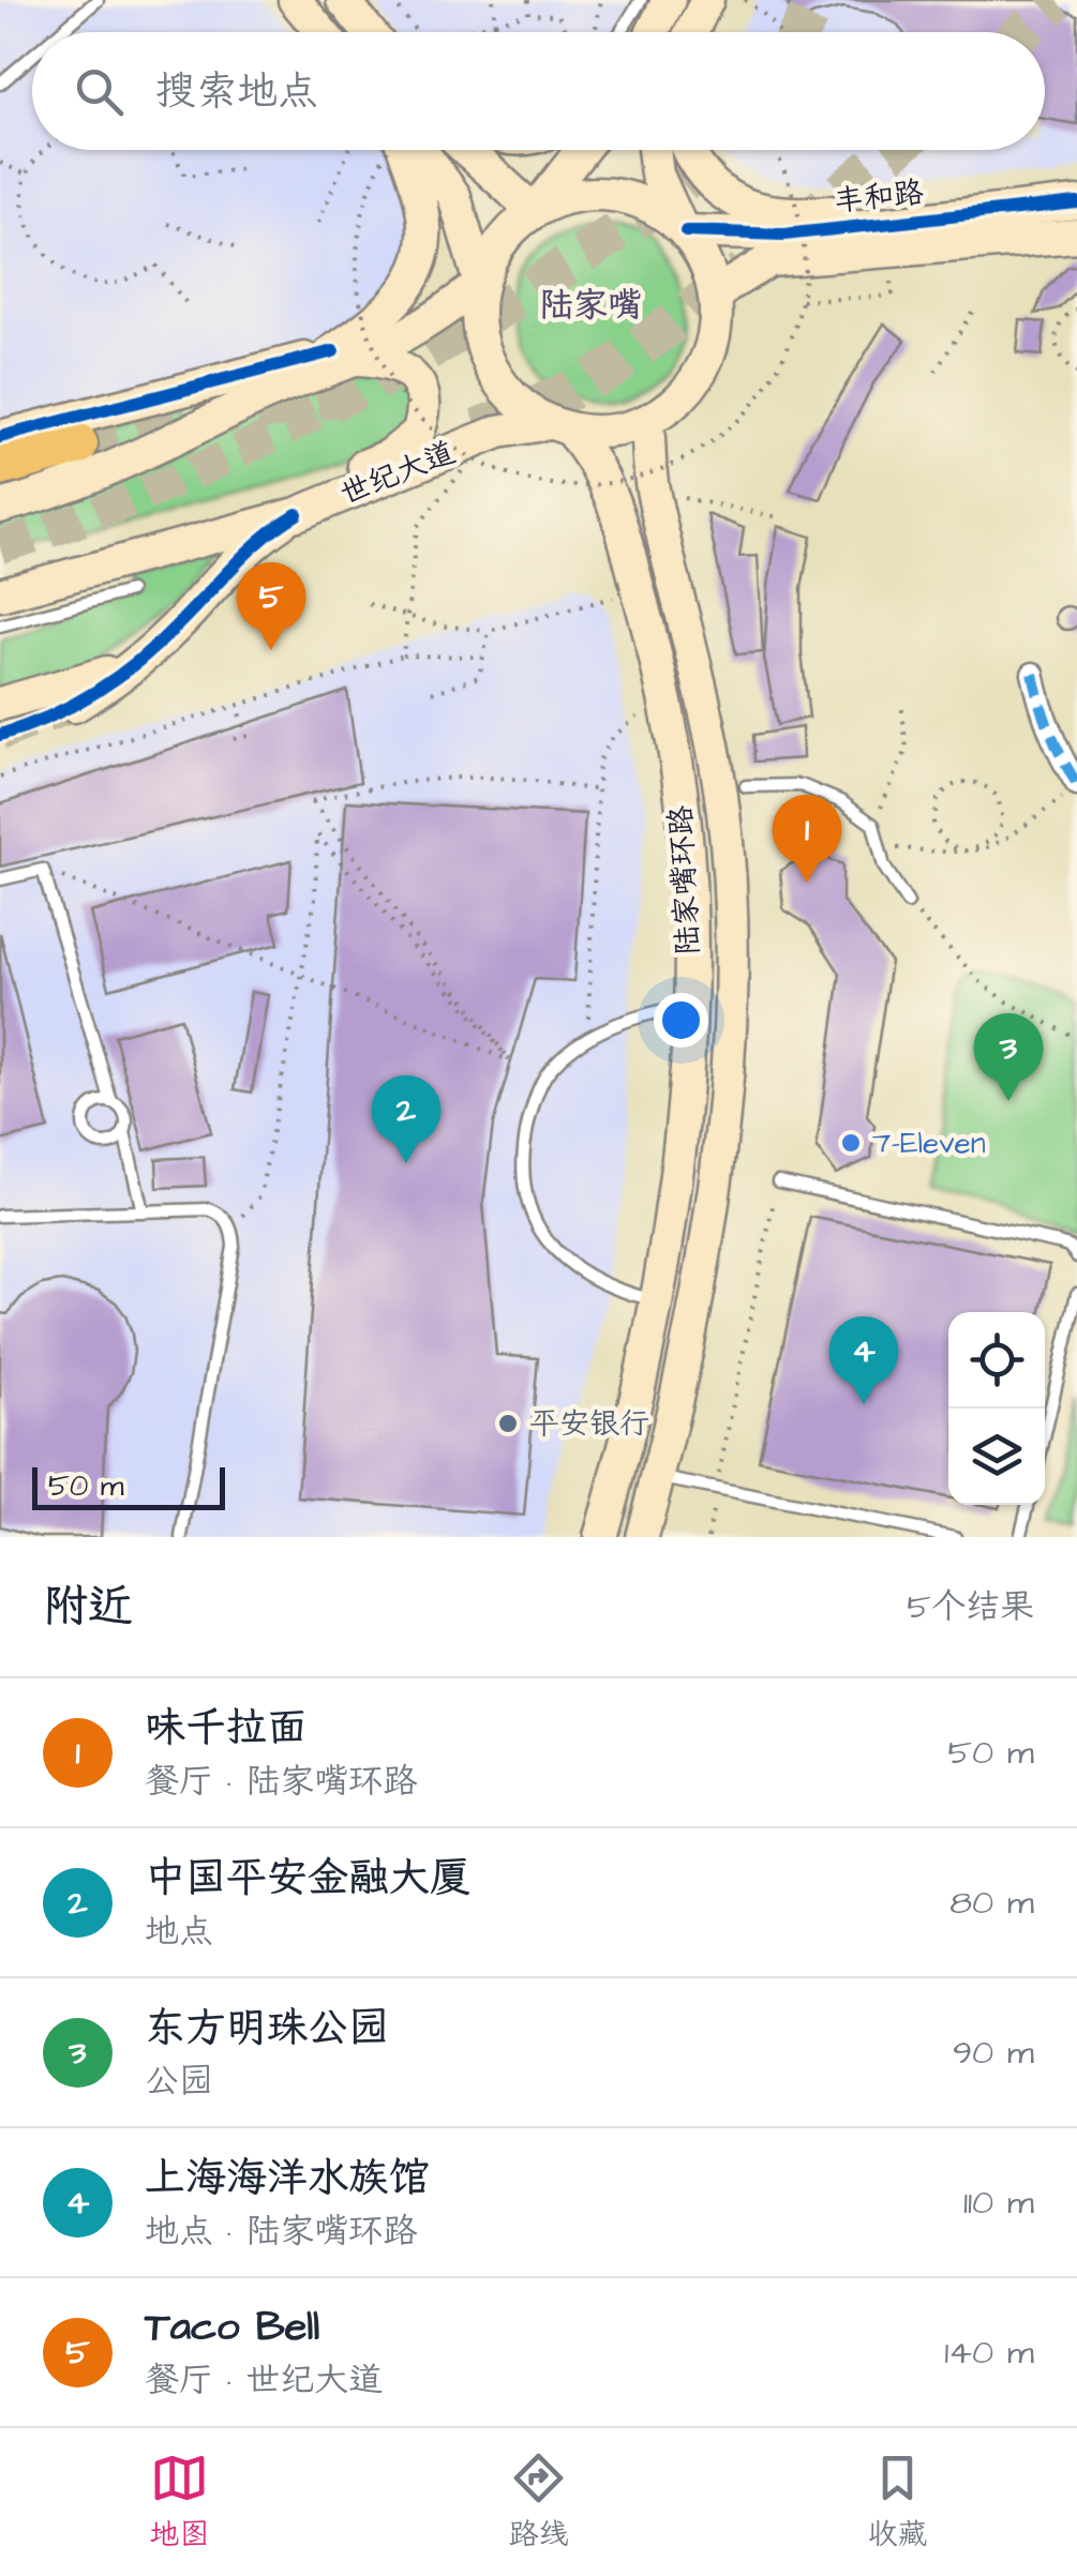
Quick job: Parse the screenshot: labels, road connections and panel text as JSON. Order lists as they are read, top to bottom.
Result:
{
  "streets": {
    "main road": ["丰和路", "世纪大道", "陆家嘴环路"]
  },
  "crossings": [
    ["丰和路", "世纪大道"],
    ["丰和路", "陆家嘴环路"],
    ["世纪大道", "陆家嘴环路"]
  ],
  "districts": ["陆家嘴"],
  "places": ["7-Eleven", "平安银行"],
  "scale_bar": "50 m",
  "page": {
    "search": "搜索地点",
    "pins": [
      "5",
      "1",
      "3",
      "2",
      "4"
    ],
    "scale": "50 m",
    "heading": ["附近", "5个结果"],
    "list": [
      {
        "mark": "1",
        "name": "味千拉面",
        "note": "餐厅 · 陆家嘴环路",
        "value": "50 m"
      },
      {
        "mark": "2",
        "name": "中国平安金融大厦",
        "note": "地点",
        "value": "80 m"
      },
      {
        "mark": "3",
        "name": "东方明珠公园",
        "note": "公园",
        "value": "90 m"
      },
      {
        "mark": "4",
        "name": "上海海洋水族馆",
        "note": "地点 · 陆家嘴环路",
        "value": "110 m"
      },
      {
        "mark": "5",
        "name": "Taco Bell",
        "note": "餐厅 · 世纪大道",
        "value": "140 m"
      }
    ],
    "nav": ["地图", "路线", "收藏"]
  }
}
